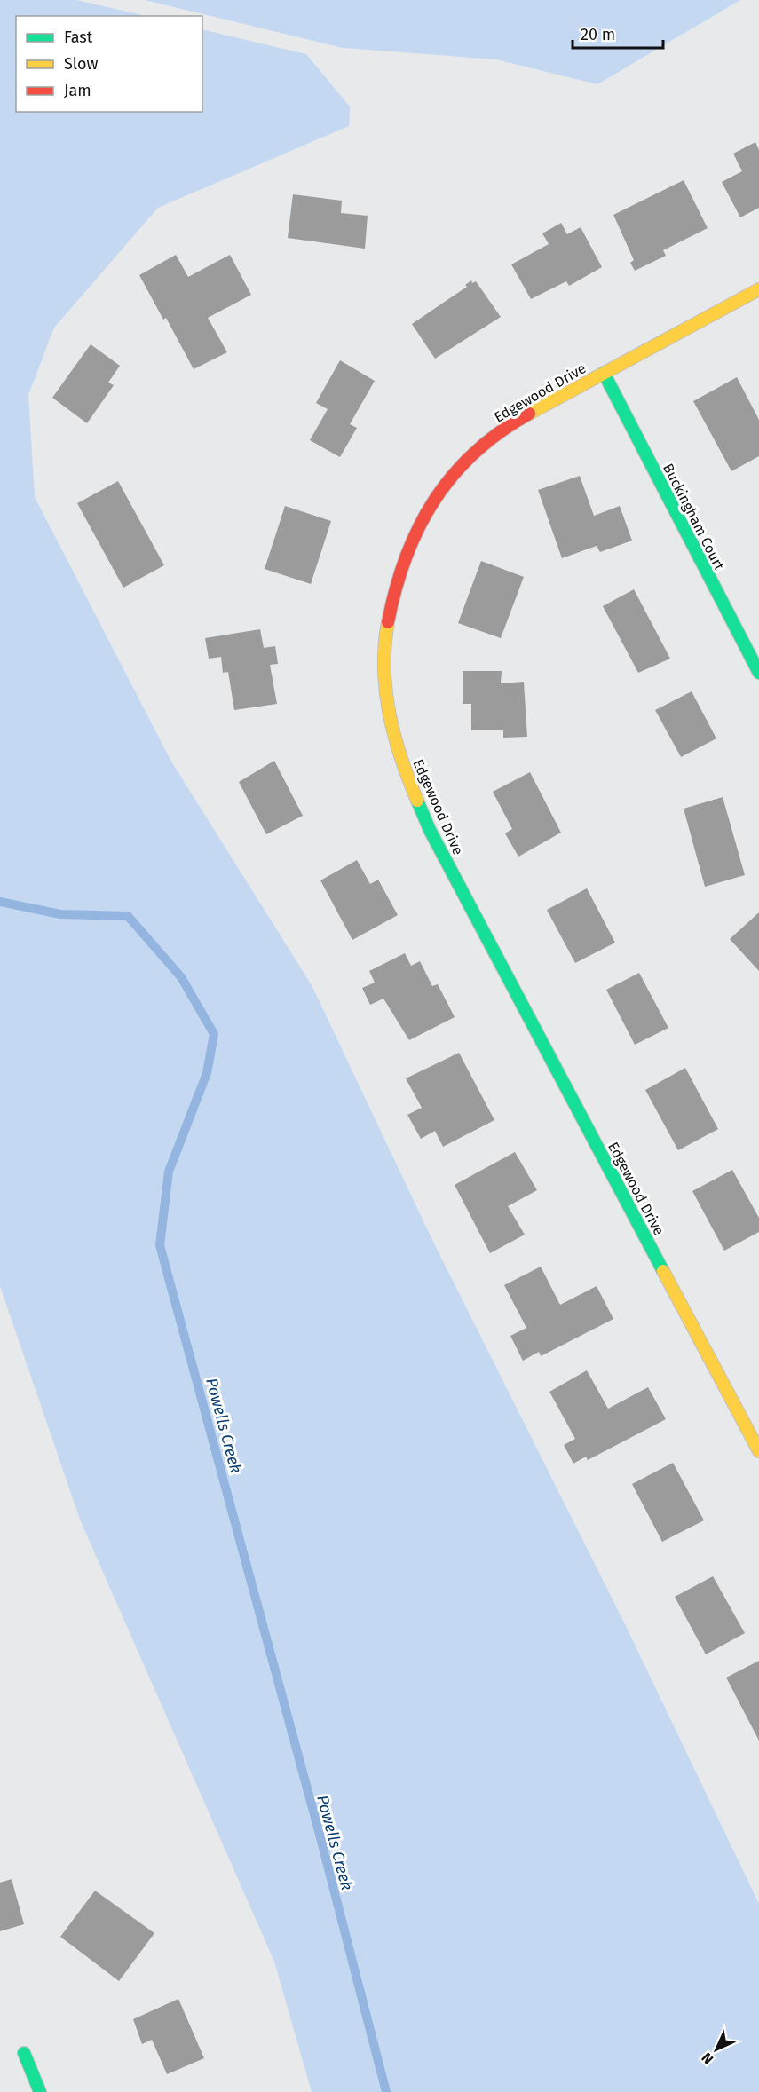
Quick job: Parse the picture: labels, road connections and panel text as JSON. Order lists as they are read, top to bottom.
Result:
{
  "streets": {
    "street": ["Edgewood Drive", "Buckingham Court"]
  },
  "crossings": [
    ["Edgewood Drive", "Buckingham Court"]
  ],
  "water": ["Powells Creek"],
  "legend": ["Fast", "Slow", "Jam"],
  "scale_bar": "20 m",
  "north": "bottom left"
}
